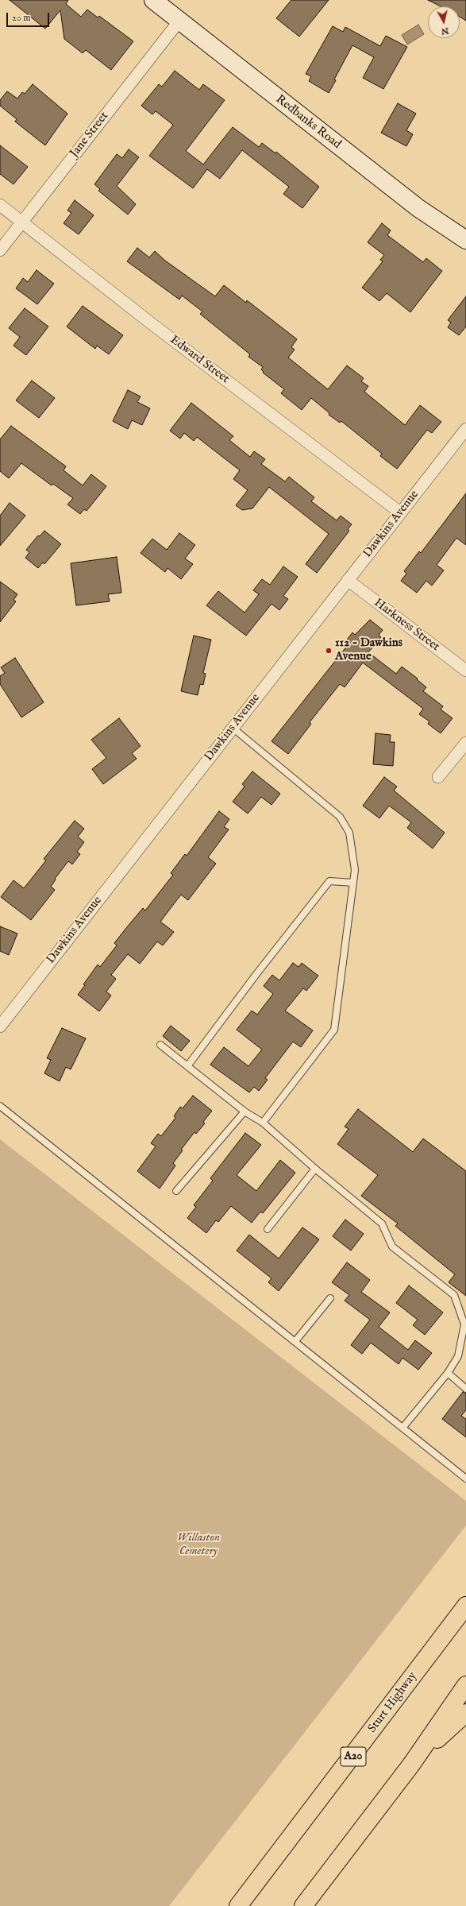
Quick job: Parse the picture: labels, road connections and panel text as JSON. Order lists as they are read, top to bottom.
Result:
{
  "streets": {
    "highway": ["Sturt Highway", "A20"],
    "main road": ["Redbanks Road"],
    "street": [
      "Jane Street",
      "Edward Street",
      "Dawkins Avenue",
      "Harkness Street"
    ]
  },
  "crossings": [
    ["Redbanks Road", "Jane Street"],
    ["Jane Street", "Edward Street"],
    ["Edward Street", "Dawkins Avenue"],
    ["Dawkins Avenue", "Harkness Street"]
  ],
  "parks": ["Willaston Cemetery"],
  "places": ["112 - Dawkins Avenue"],
  "scale_bar": "20 m",
  "north": "bottom"
}
